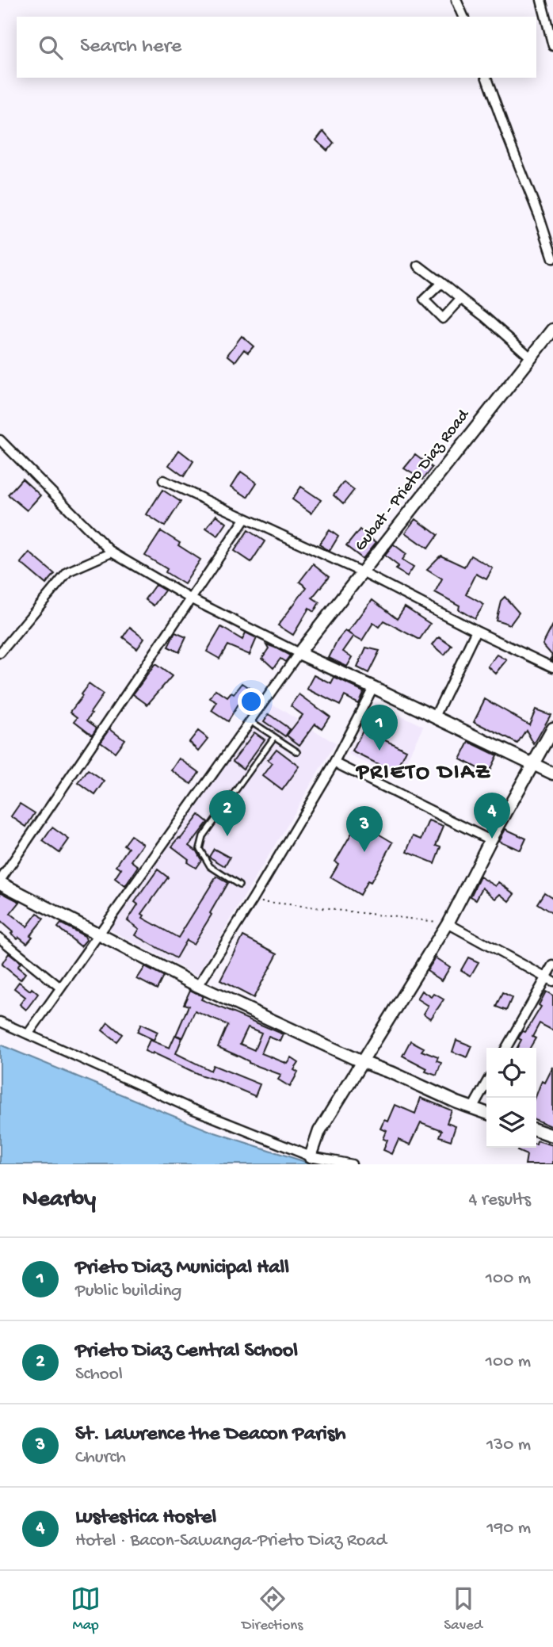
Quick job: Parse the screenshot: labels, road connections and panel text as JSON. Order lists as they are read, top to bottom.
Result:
{
  "streets": {
    "street": ["Gubat - Prieto Diaz Road"]
  },
  "districts": ["PRIETO DIAZ"],
  "page": {
    "search": "Search here",
    "pins": [
      "1",
      "2",
      "4",
      "3"
    ],
    "heading": ["Nearby", "4 results"],
    "list": [
      {
        "mark": "1",
        "name": "Prieto Diaz Municipal Hall",
        "note": "Public building",
        "value": "100 m"
      },
      {
        "mark": "2",
        "name": "Prieto Diaz Central School",
        "note": "School",
        "value": "100 m"
      },
      {
        "mark": "3",
        "name": "St. Lawrence the Deacon Parish",
        "note": "Church",
        "value": "130 m"
      },
      {
        "mark": "4",
        "name": "Lustestica Hostel",
        "note": "Hotel · Bacon-Sawanga-Prieto Diaz Road",
        "value": "190 m"
      }
    ],
    "nav": ["Map", "Directions", "Saved"]
  }
}
